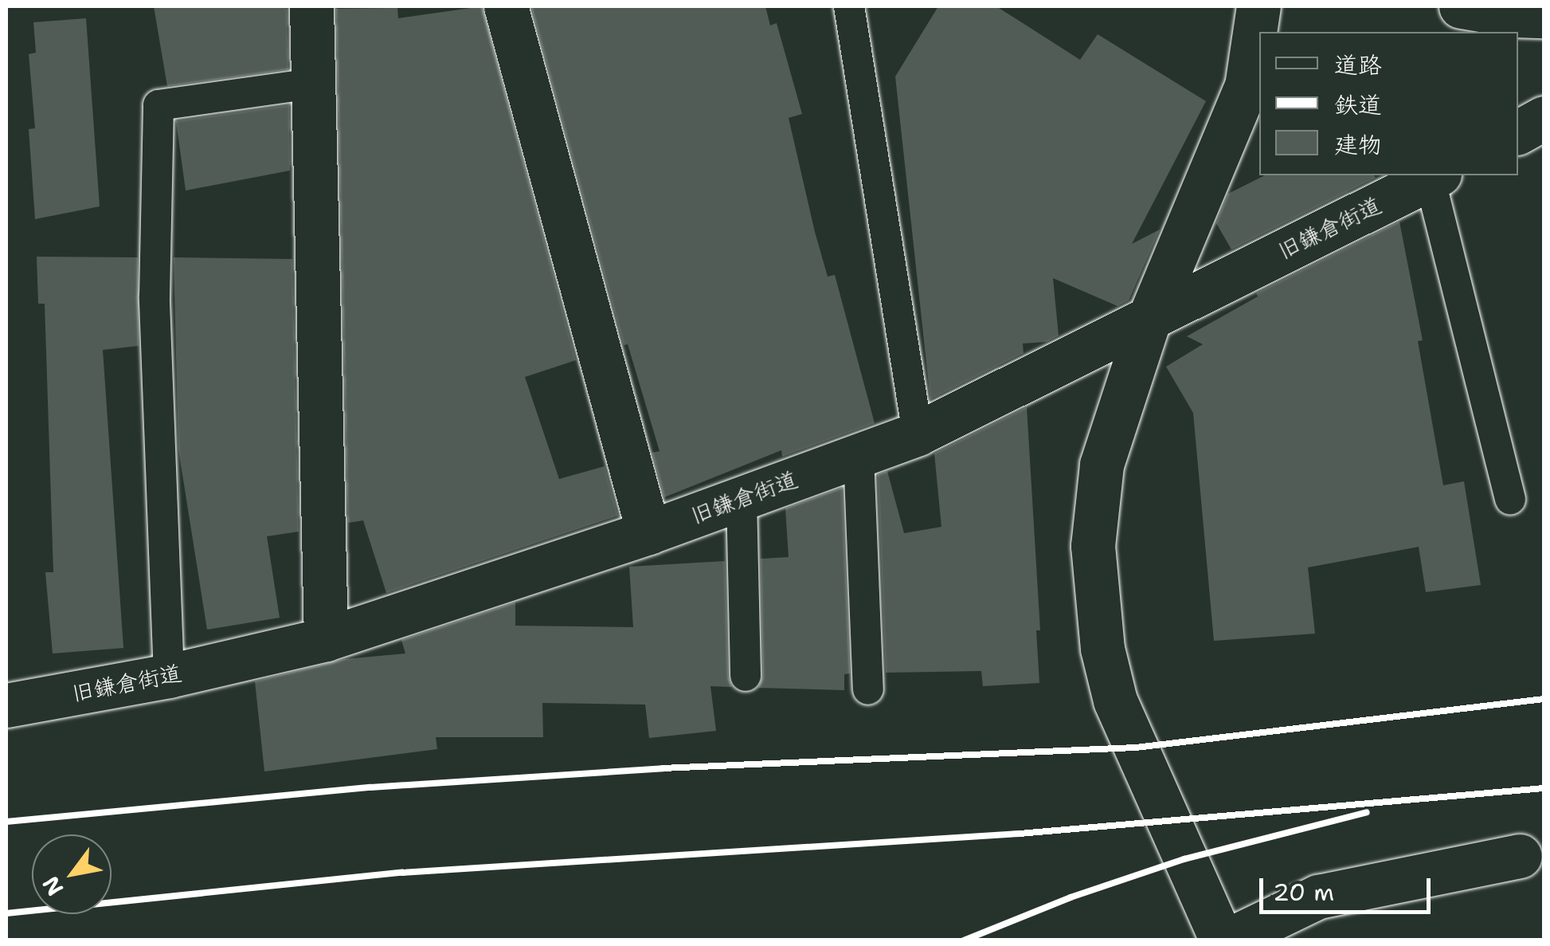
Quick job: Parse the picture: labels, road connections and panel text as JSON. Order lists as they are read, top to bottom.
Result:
{
  "streets": {
    "street": ["旧鎌倉街道"]
  },
  "legend": ["道路", "鉄道", "建物"],
  "scale_bar": "20 m",
  "north": "bottom left"
}
